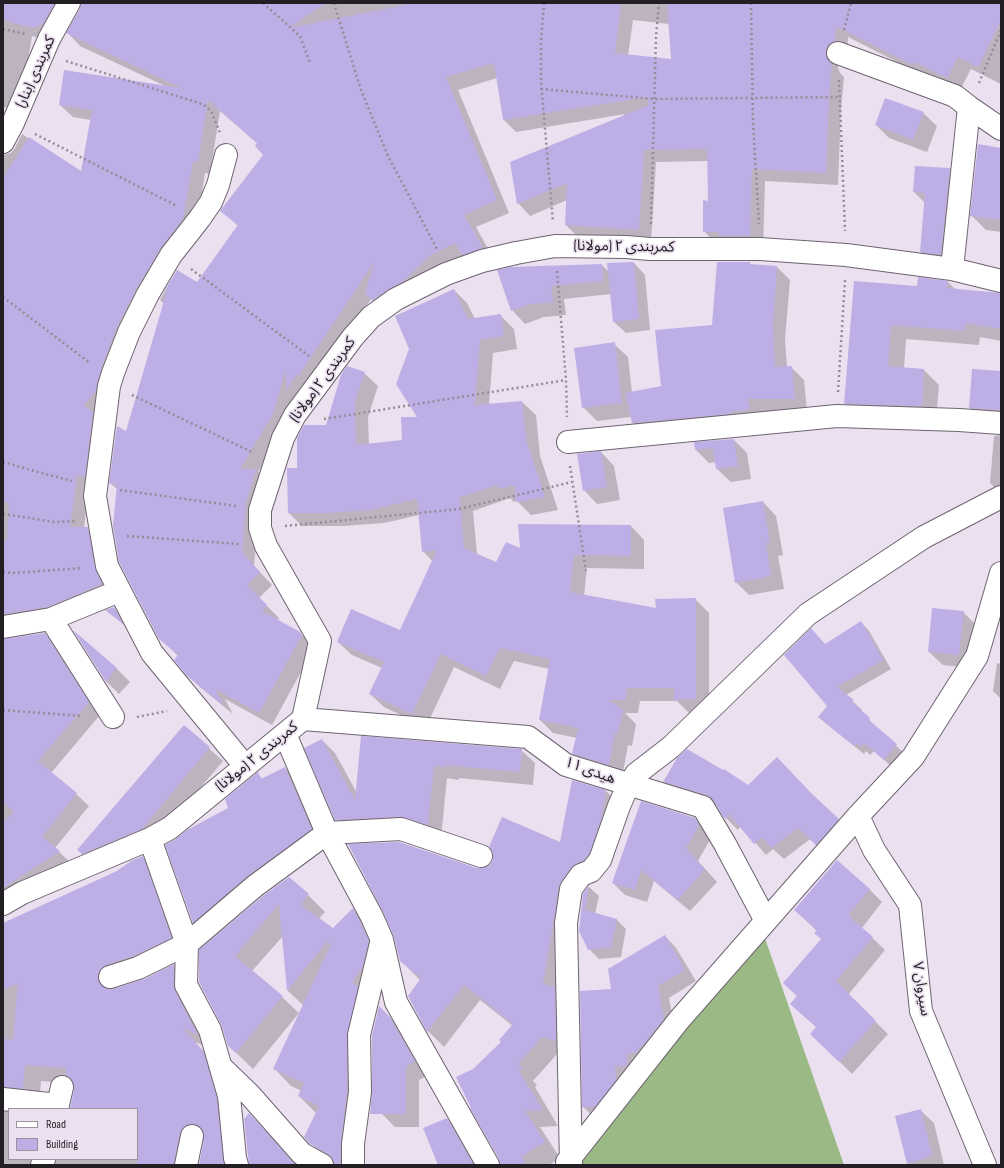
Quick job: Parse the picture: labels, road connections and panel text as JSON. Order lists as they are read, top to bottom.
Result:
{
  "streets": {
    "street": [
      "کمربندی (بنار)",
      "کمربندی ۲ (مولانا)",
      "هیدی ۱۱",
      "سیروان ۷"
    ]
  },
  "crossings": [
    ["کمربندی ۲ (مولانا)", "هیدی ۱۱"]
  ],
  "legend": ["Road", "Building"]
}
